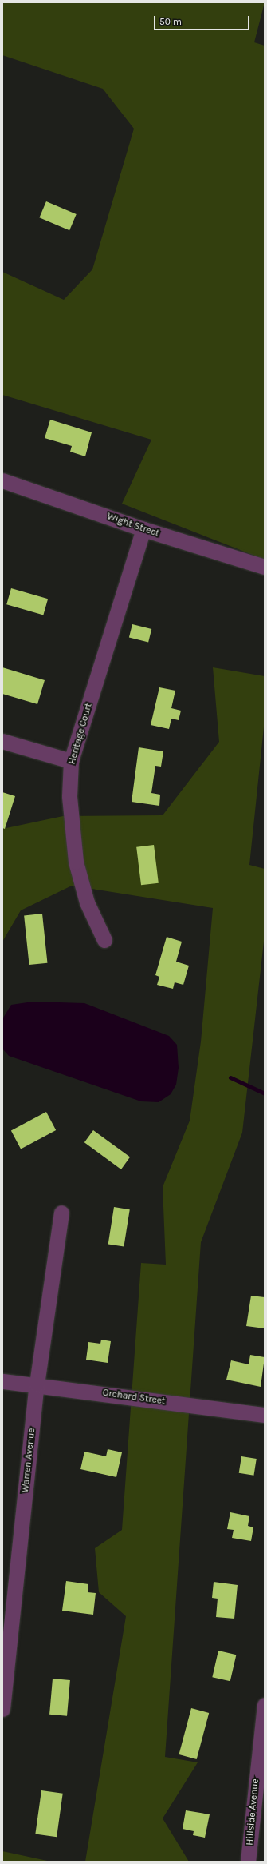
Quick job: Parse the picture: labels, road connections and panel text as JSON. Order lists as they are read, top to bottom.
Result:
{
  "streets": {
    "street": [
      "Wight Street",
      "Heritage Court",
      "Orchard Street",
      "Warren Avenue",
      "Hillside Avenue"
    ]
  },
  "crossings": [
    ["Wight Street", "Heritage Court"],
    ["Orchard Street", "Warren Avenue"]
  ],
  "scale_bar": "50 m"
}
